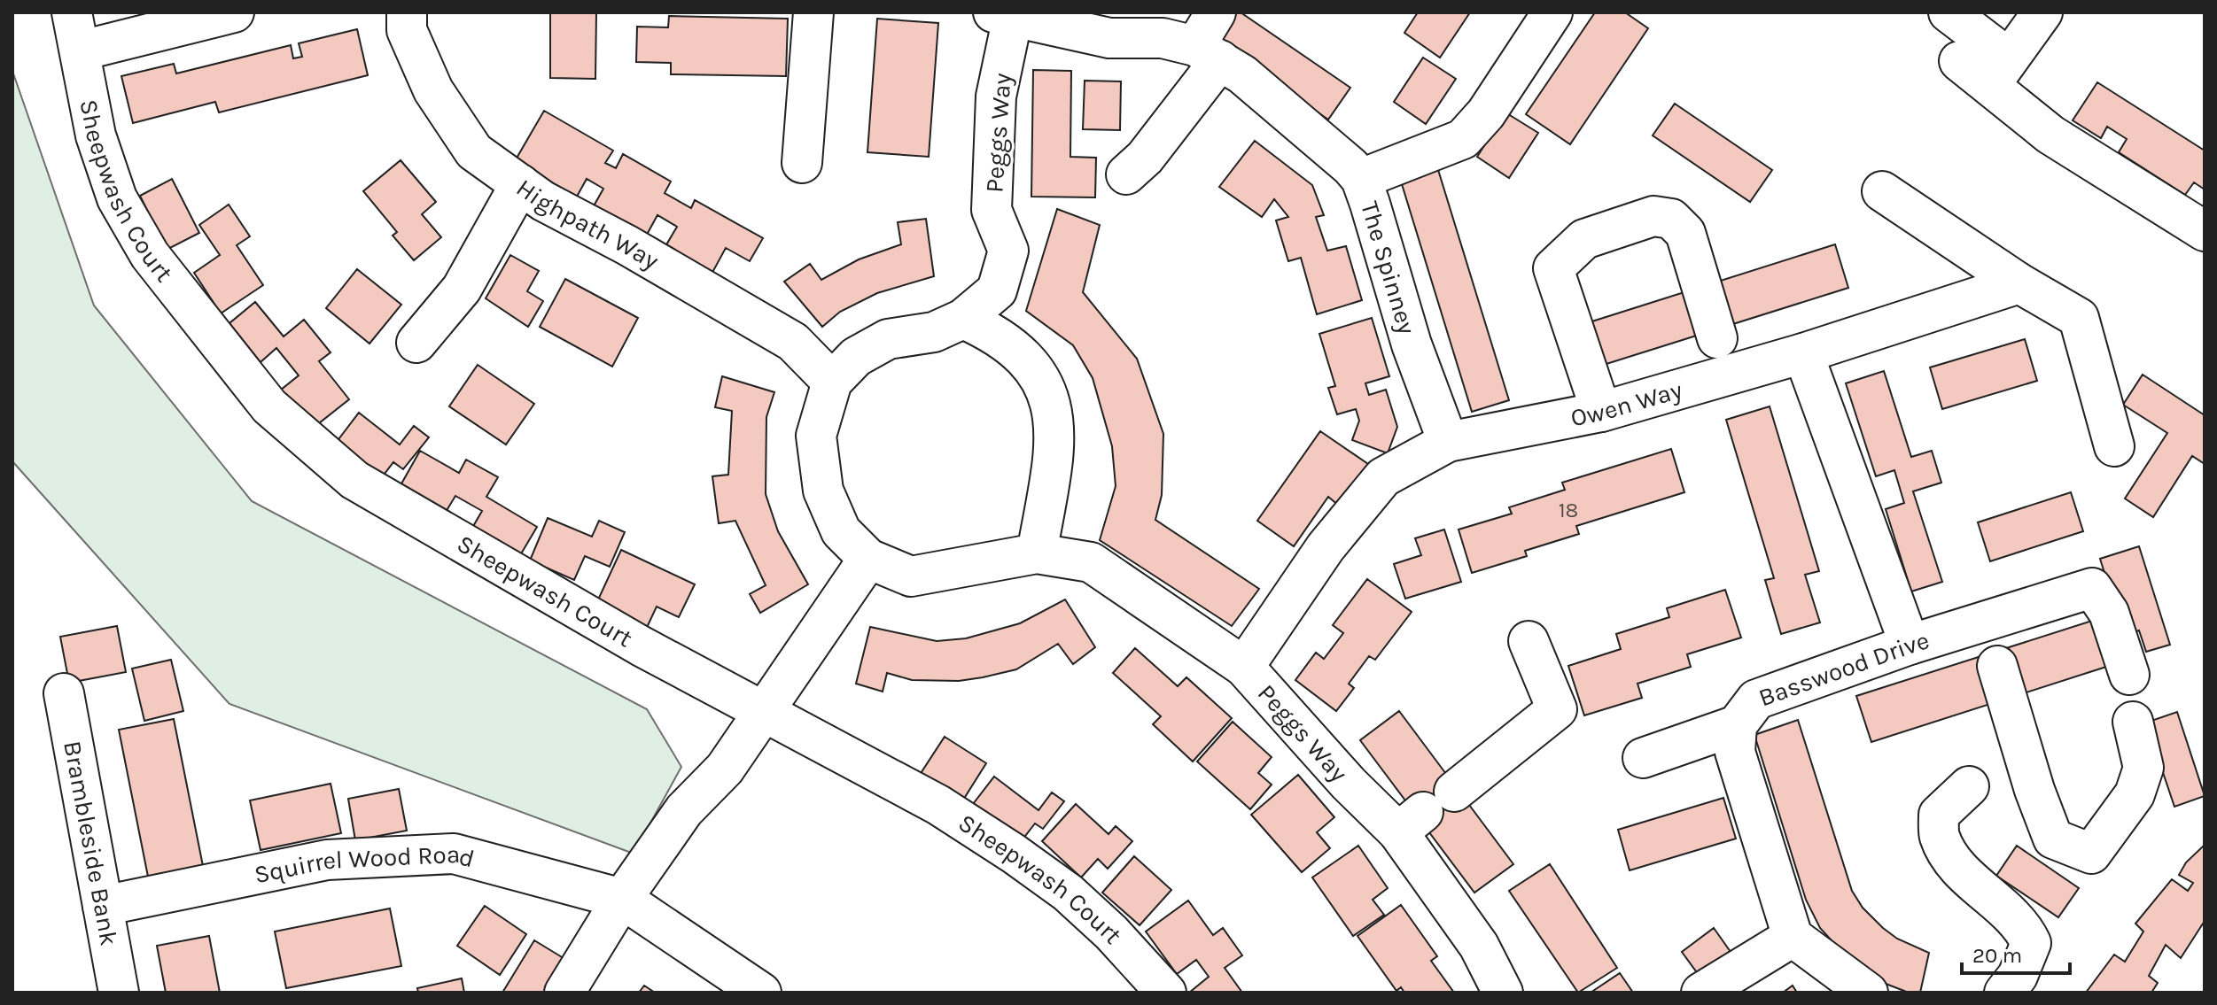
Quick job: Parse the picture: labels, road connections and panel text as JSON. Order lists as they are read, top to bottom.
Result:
{
  "streets": {
    "street": [
      "Peggs Way",
      "Sheepwash Court",
      "Highpath Way",
      "The Spinney",
      "Owen Way",
      "Basswood Drive",
      "Brambleside Bank",
      "Squirrel Wood Road"
    ]
  },
  "crossings": [
    ["Peggs Way", "Highpath Way"],
    ["Peggs Way", "The Spinney"],
    ["The Spinney", "Owen Way"],
    ["Brambleside Bank", "Squirrel Wood Road"]
  ],
  "house_numbers": ["18"],
  "scale_bar": "20 m"
}
